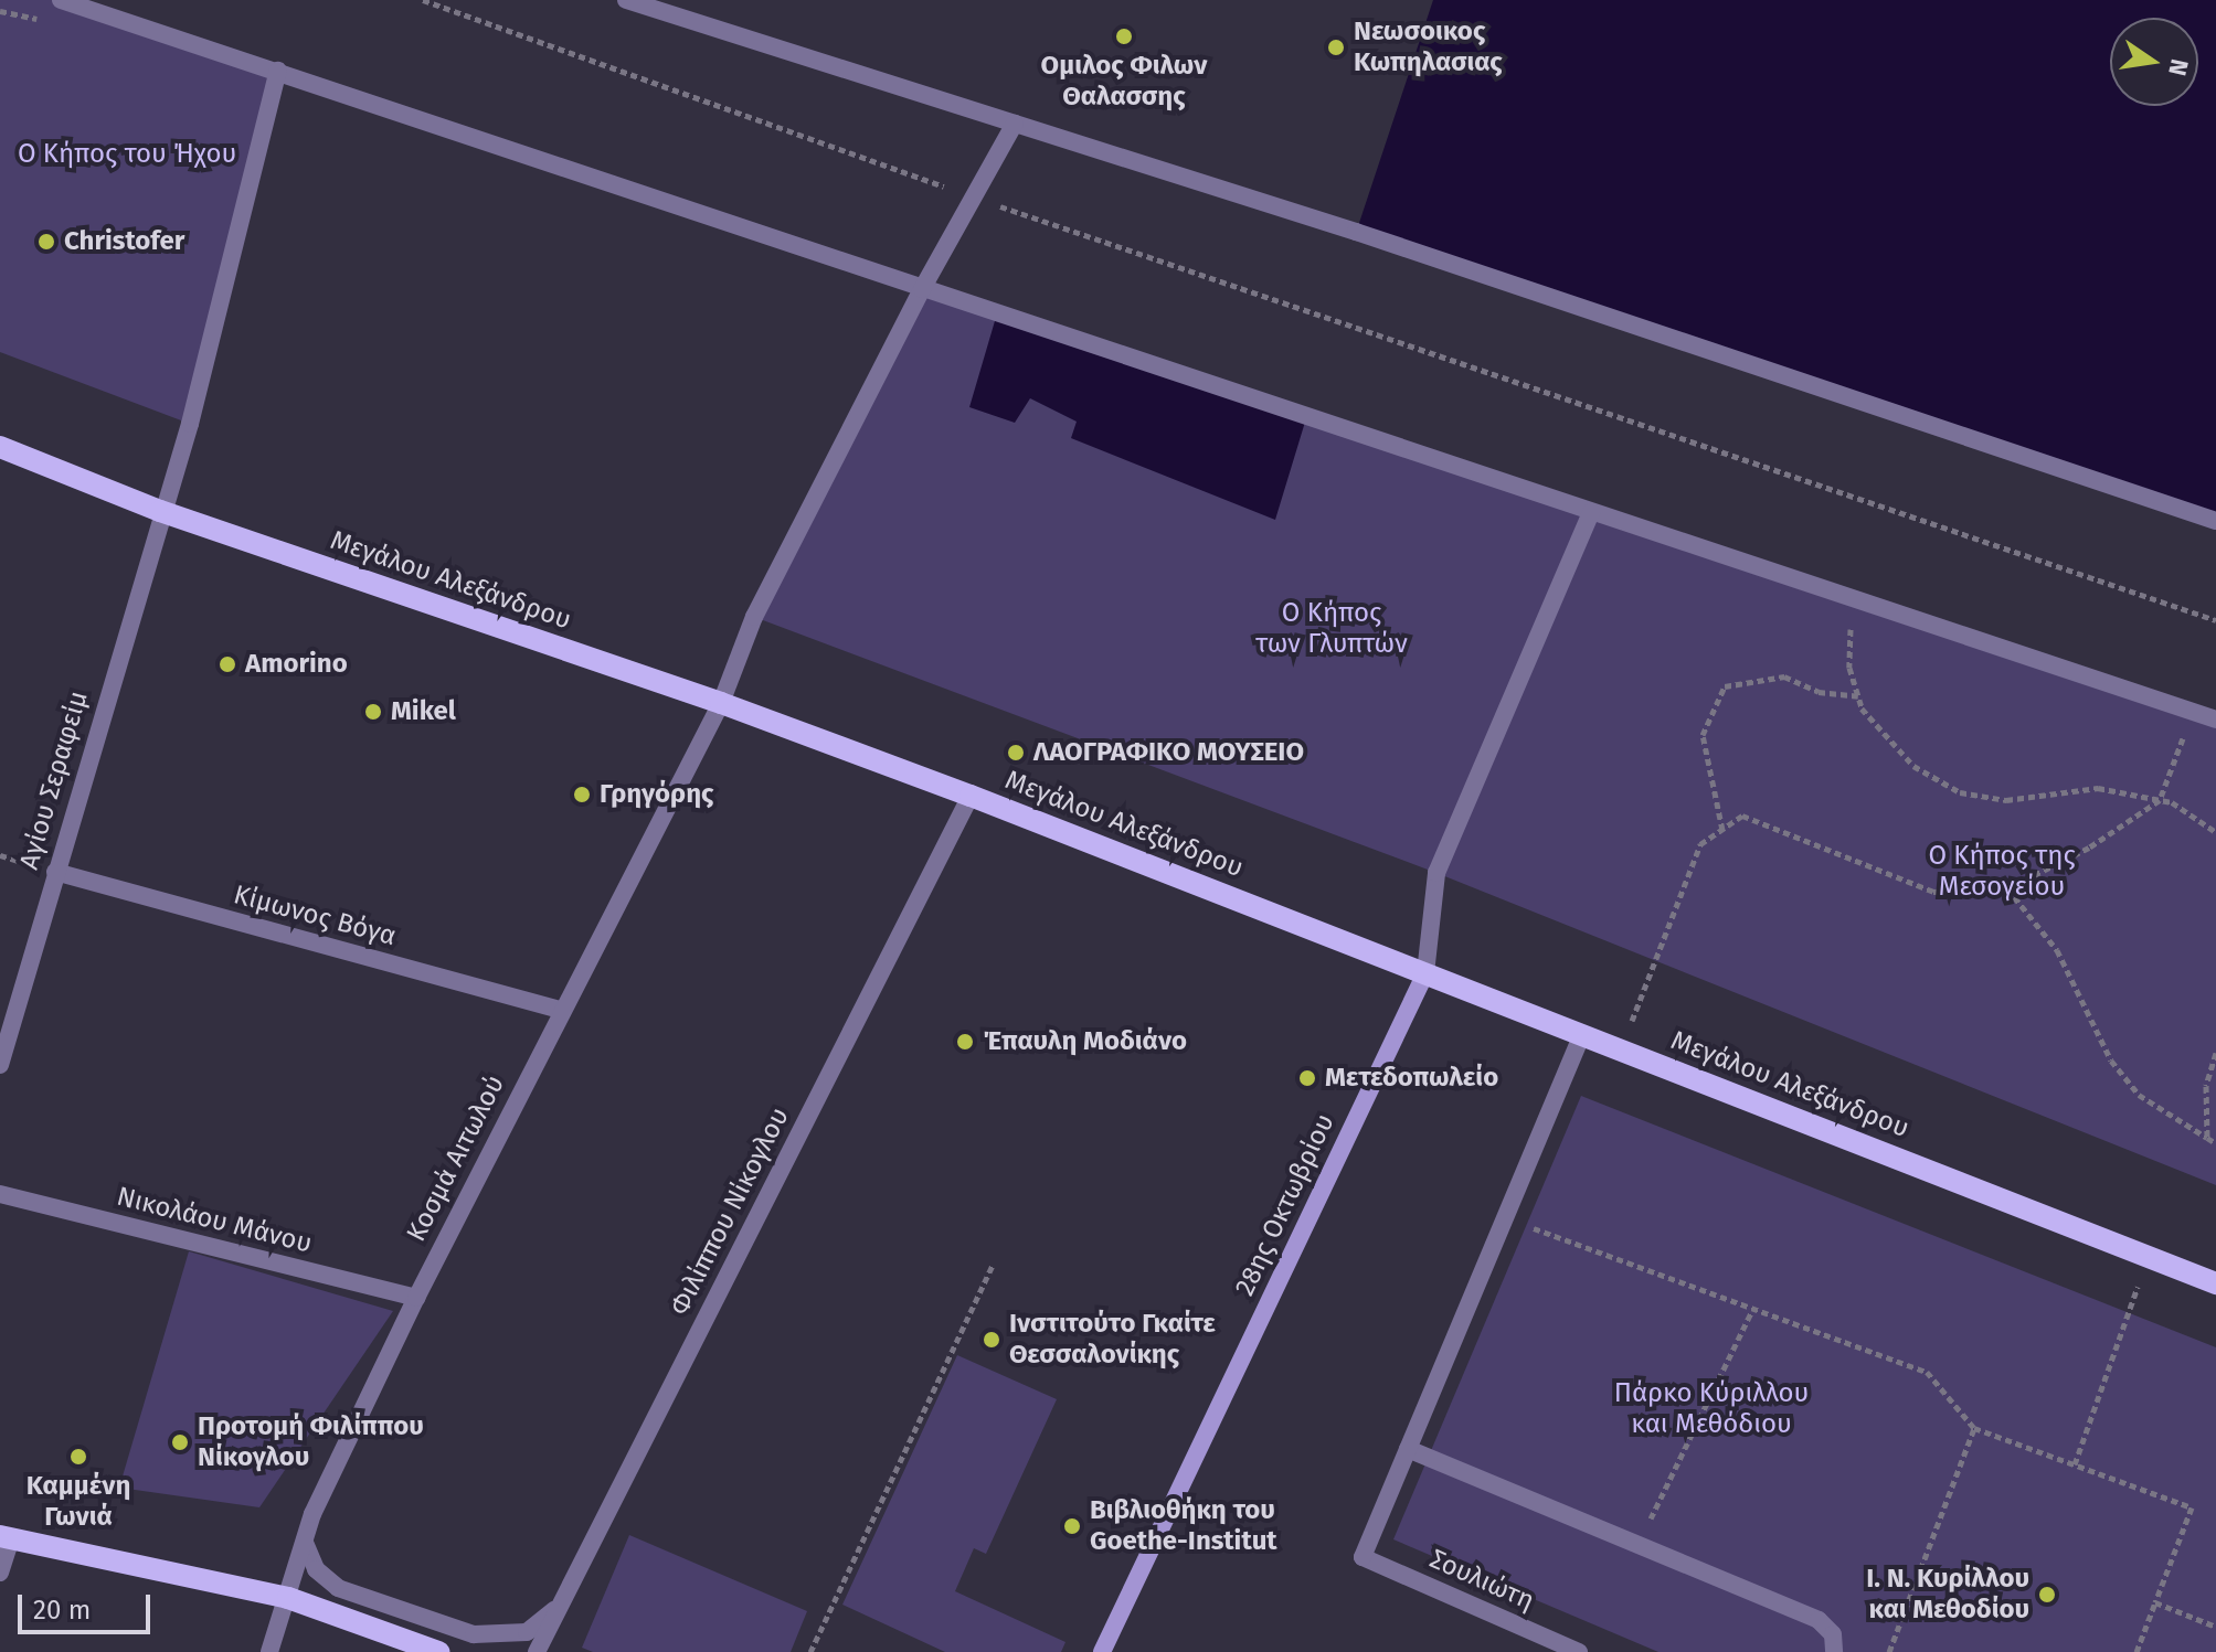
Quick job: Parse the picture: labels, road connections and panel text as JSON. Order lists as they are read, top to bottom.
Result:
{
  "streets": {
    "main road": ["Μεγάλου Αλεξάνδρου"],
    "street": [
      "Αγίου Σεραφείμ",
      "Κίμωνος Βόγα",
      "Κοσμά Αιτωλού",
      "28ης Οκτωβρίου",
      "Φιλίππου Νίκογλου",
      "Νικολάου Μάνου",
      "Σουλιώτη"
    ]
  },
  "crossings": [
    ["Μεγάλου Αλεξάνδρου", "Αγίου Σεραφείμ"],
    ["Μεγάλου Αλεξάνδρου", "Κοσμά Αιτωλού"],
    ["Μεγάλου Αλεξάνδρου", "28ης Οκτωβρίου"],
    ["Μεγάλου Αλεξάνδρου", "Φιλίππου Νίκογλου"],
    ["Αγίου Σεραφείμ", "Κίμωνος Βόγα"],
    ["Κίμωνος Βόγα", "Κοσμά Αιτωλού"],
    ["Κοσμά Αιτωλού", "Νικολάου Μάνου"]
  ],
  "parks": [
    "Ο Κήπος του Ήχου",
    "Ο Κήπος των Γλυπτών",
    "Ο Κήπος της Μεσογείου",
    "Πάρκο Κύριλλου και Μεθόδιου"
  ],
  "places": [
    "Ομιλος Φιλων Θαλασσης",
    "Νεωσοικος Κωπηλασιας",
    "Christofer",
    "Amorino",
    "Mikel",
    "ΛΑΟΓΡΑΦΙΚΟ ΜΟΥΣΕΙΟ",
    "Γρηγόρης",
    "Έπαυλη Μοδιάνο",
    "Μετεδοπωλείο",
    "Ινστιτούτο Γκαίτε Θεσσαλονίκης",
    "Προτομή Φιλίππου Νίκογλου",
    "Καμμένη Γωνιά",
    "Βιβλιοθήκη του Goethe-Institut",
    "Ι. Ν. Κυρίλλου και Μεθοδίου"
  ],
  "scale_bar": "20 m",
  "north": "right"
}
